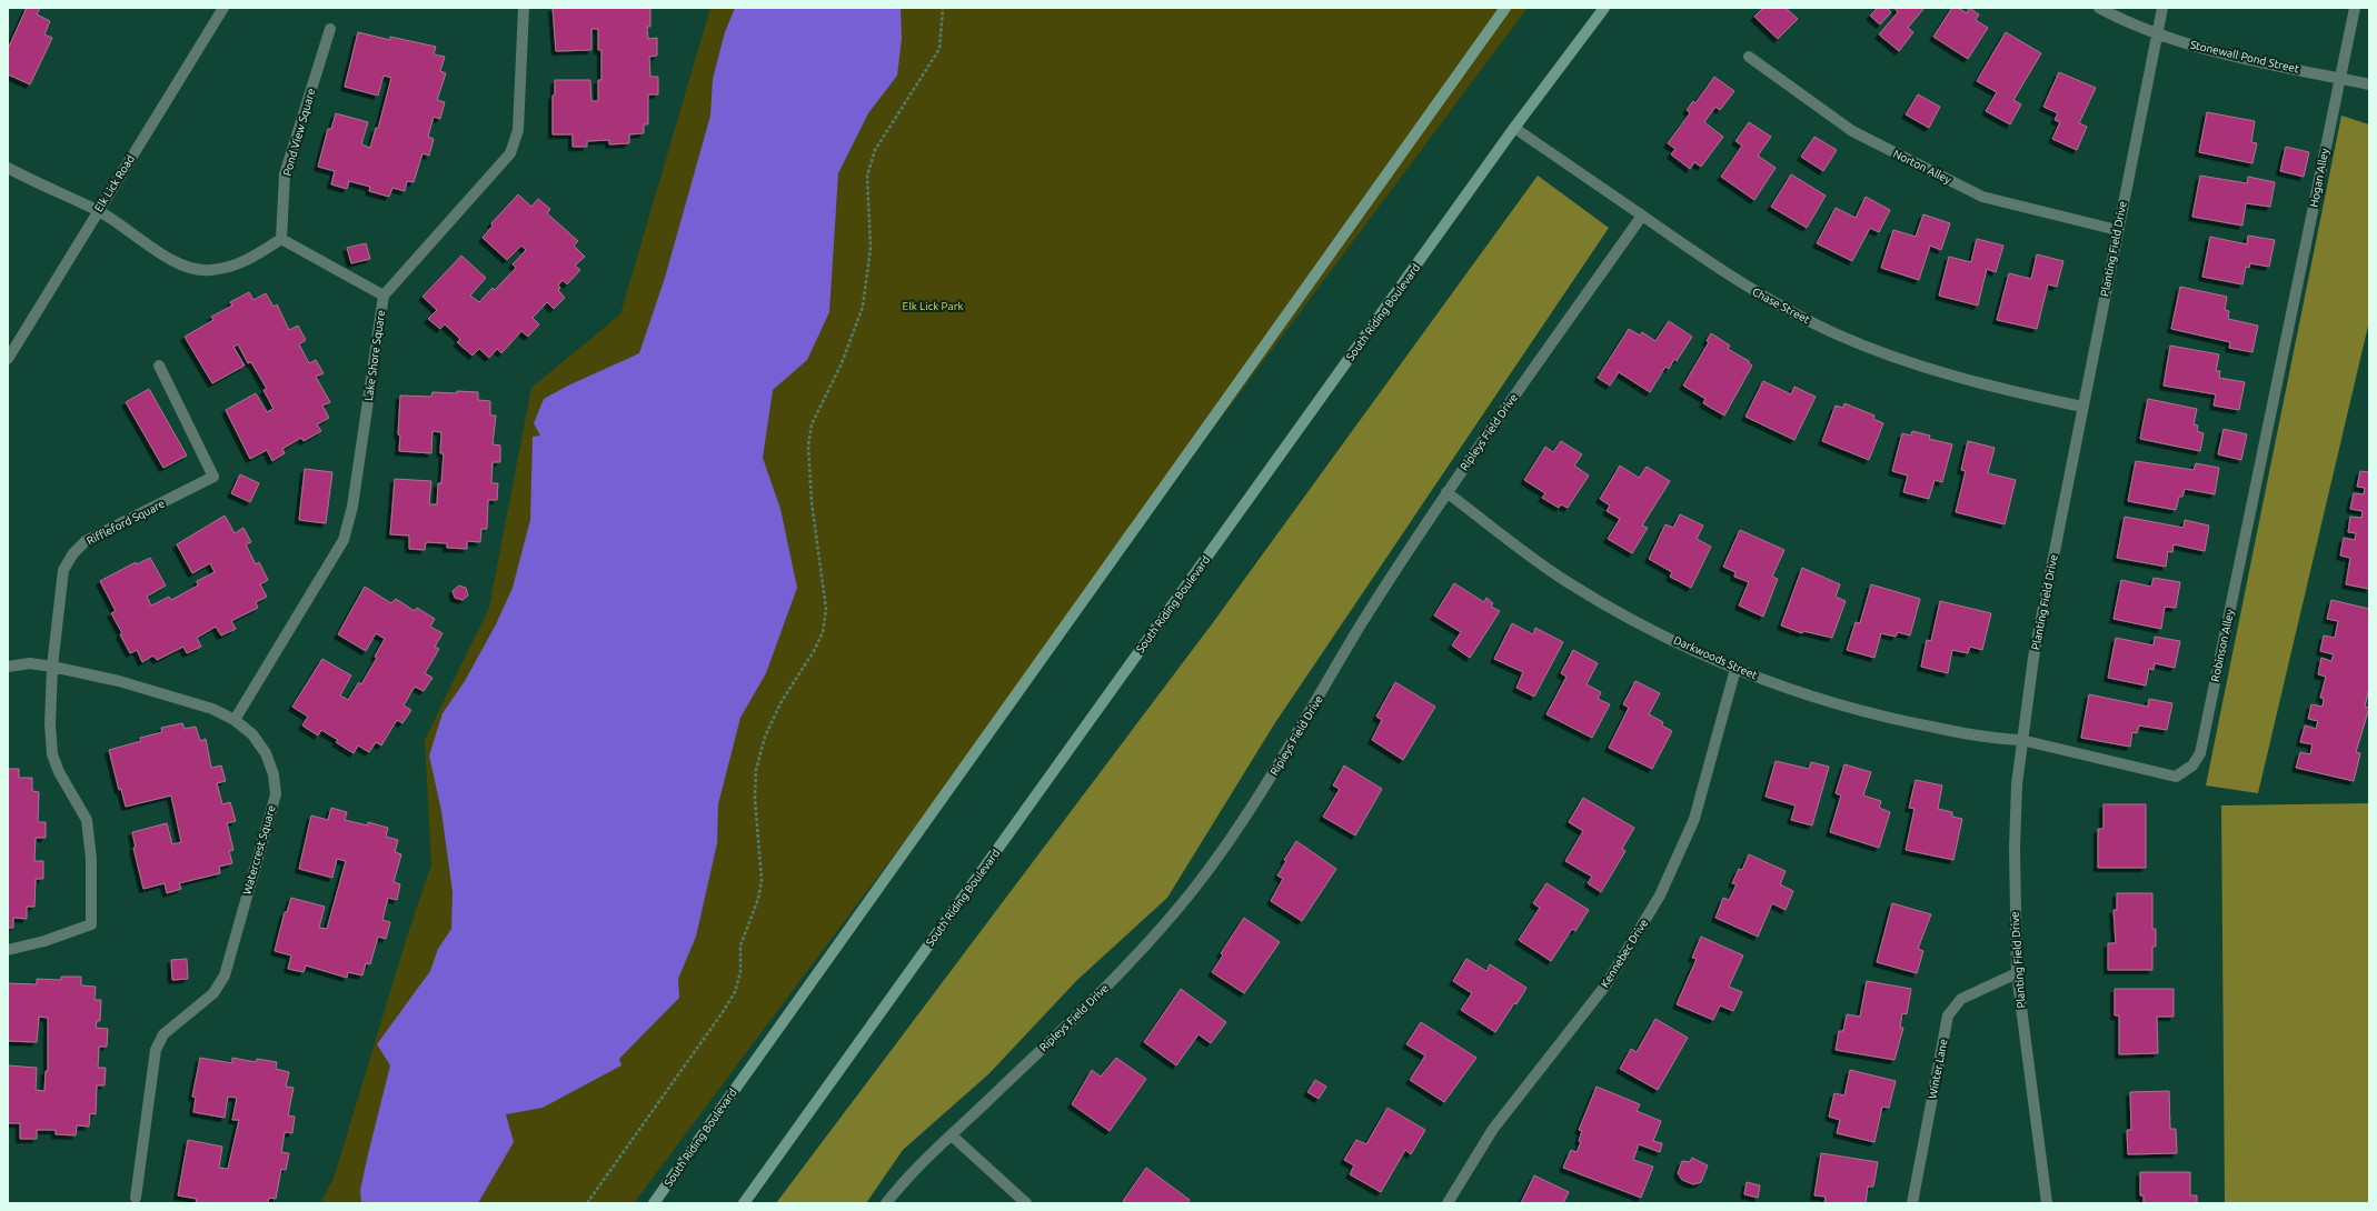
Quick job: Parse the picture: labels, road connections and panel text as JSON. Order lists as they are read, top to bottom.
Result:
{
  "streets": {
    "street": [
      "Stonewall Pond Street",
      "Pond View Square",
      "Norton Alley",
      "Hogan Alley",
      "Elk Lick Road",
      "Planting Field Drive",
      "Chase Street",
      "South Riding Boulevard",
      "Lake Shore Square",
      "Ripleys Field Drive",
      "Riffleford Square",
      "Robinson Alley",
      "Darkwoods Street",
      "Watercrest Square",
      "Kennebec Drive",
      "Winter Lane"
    ]
  },
  "crossings": [
    ["Stonewall Pond Street", "Hogan Alley"],
    ["Stonewall Pond Street", "Planting Field Drive"],
    ["Norton Alley", "Planting Field Drive"],
    ["Hogan Alley", "Robinson Alley"],
    ["Planting Field Drive", "Chase Street"],
    ["Planting Field Drive", "Robinson Alley"],
    ["Planting Field Drive", "Darkwoods Street"],
    ["Planting Field Drive", "Winter Lane"],
    ["Chase Street", "South Riding Boulevard"],
    ["Chase Street", "Ripleys Field Drive"],
    ["Lake Shore Square", "Watercrest Square"],
    ["Ripleys Field Drive", "Darkwoods Street"],
    ["Riffleford Square", "Watercrest Square"],
    ["Robinson Alley", "Darkwoods Street"],
    ["Darkwoods Street", "Kennebec Drive"]
  ],
  "parks": ["Elk Lick Park"]
}
